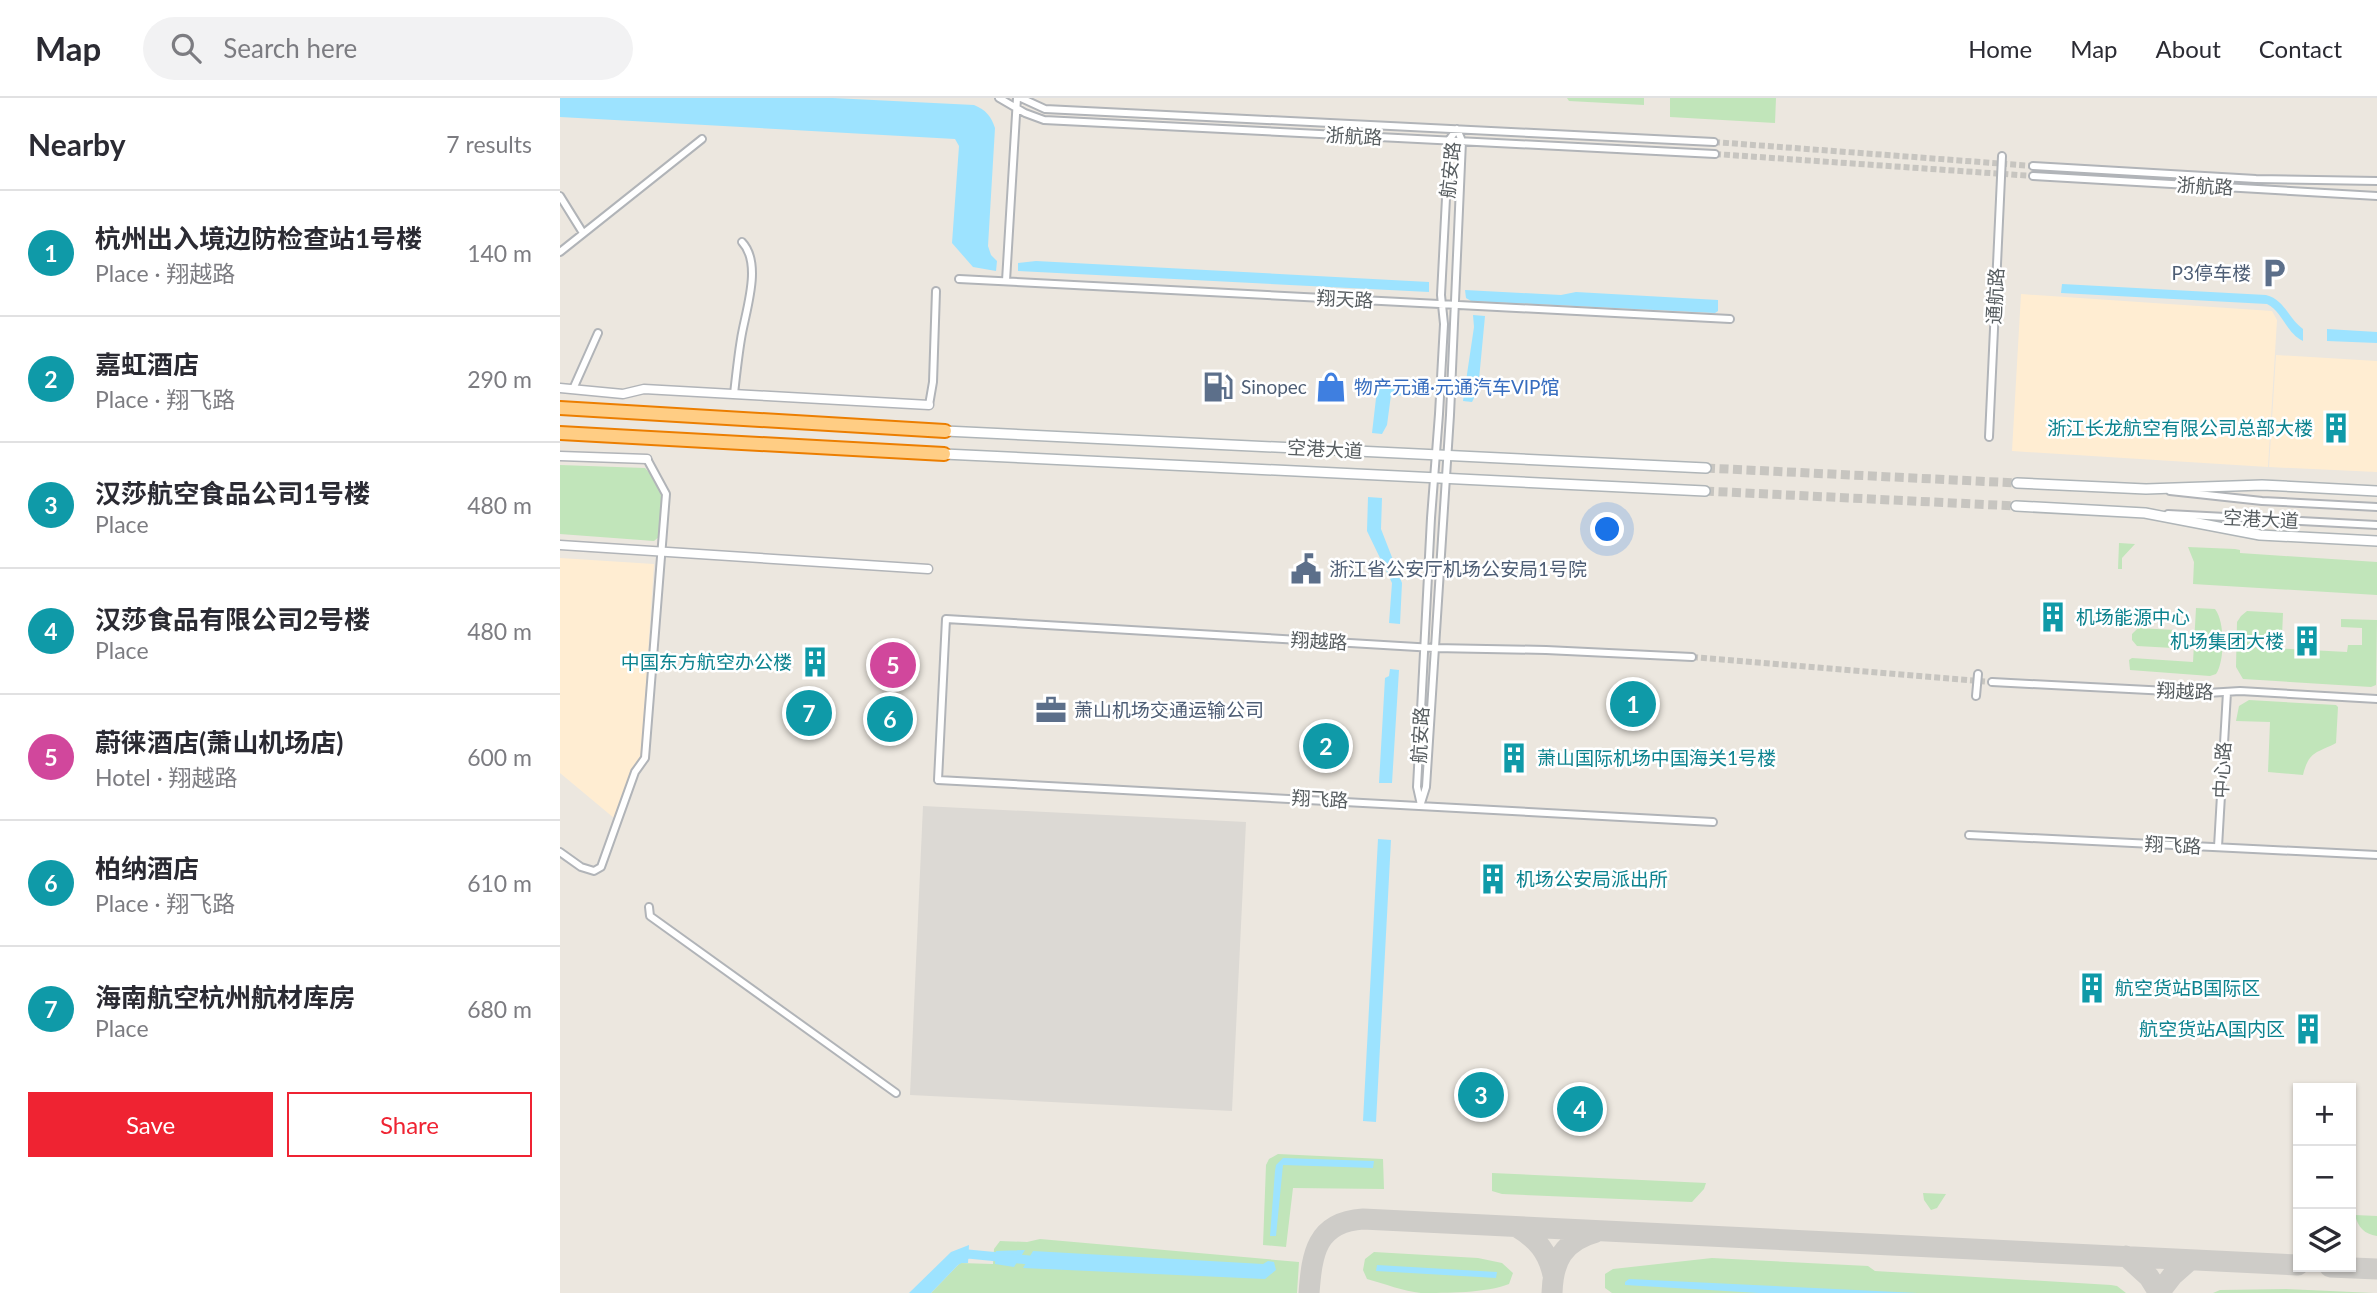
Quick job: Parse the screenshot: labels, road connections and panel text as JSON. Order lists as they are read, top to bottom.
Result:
{
  "streets": {
    "main road": ["空港大道"],
    "street": [
      "浙航路",
      "航安路",
      "通航路",
      "翔天路",
      "翔越路",
      "中心路",
      "翔飞路"
    ]
  },
  "crossings": [
    ["浙航路", "航安路"],
    ["航安路", "翔天路"],
    ["航安路", "空港大道"],
    ["航安路", "翔越路"],
    ["航安路", "翔飞路"],
    ["翔越路", "中心路"],
    ["翔越路", "翔飞路"],
    ["中心路", "翔飞路"]
  ],
  "places": {
    "parking": ["P3停车楼"],
    "fuel station": ["Sinopec"],
    "shop": ["物产元通·元通汽车VIP馆"],
    "building": [
      "浙江长龙航空有限公司总部大楼",
      "机场能源中心",
      "机场集团大楼",
      "中国东方航空办公楼",
      "萧山国际机场中国海关1号楼",
      "机场公安局派出所",
      "航空货站B国际区",
      "航空货站A国内区"
    ],
    "public building": ["浙江省公安厅机场公安局1号院"],
    "office": ["萧山机场交通运输公司"]
  },
  "page": {
    "header": "Map",
    "search": "Search here",
    "nav": [
      "Home",
      "Map",
      "About",
      "Contact"
    ],
    "heading": ["Nearby", "7 results"],
    "list": [
      {
        "mark": "1",
        "name": "杭州出入境边防检查站1号楼",
        "note": "Place · 翔越路",
        "value": "140 m"
      },
      {
        "mark": "2",
        "name": "嘉虹酒店",
        "note": "Place · 翔飞路",
        "value": "290 m"
      },
      {
        "mark": "3",
        "name": "汉莎航空食品公司1号楼",
        "note": "Place",
        "value": "480 m"
      },
      {
        "mark": "4",
        "name": "汉莎食品有限公司2号楼",
        "note": "Place",
        "value": "480 m"
      },
      {
        "mark": "5",
        "name": "蔚徕酒店(萧山机场店)",
        "note": "Hotel · 翔越路",
        "value": "600 m"
      },
      {
        "mark": "6",
        "name": "柏纳酒店",
        "note": "Place · 翔飞路",
        "value": "610 m"
      },
      {
        "mark": "7",
        "name": "海南航空杭州航材库房",
        "note": "Place",
        "value": "680 m"
      }
    ],
    "pins": [
      "5",
      "1",
      "7",
      "6",
      "2",
      "3",
      "4"
    ],
    "buttons": ["Save", "Share"],
    "map_buttons": ["+", "−"]
  }
}
